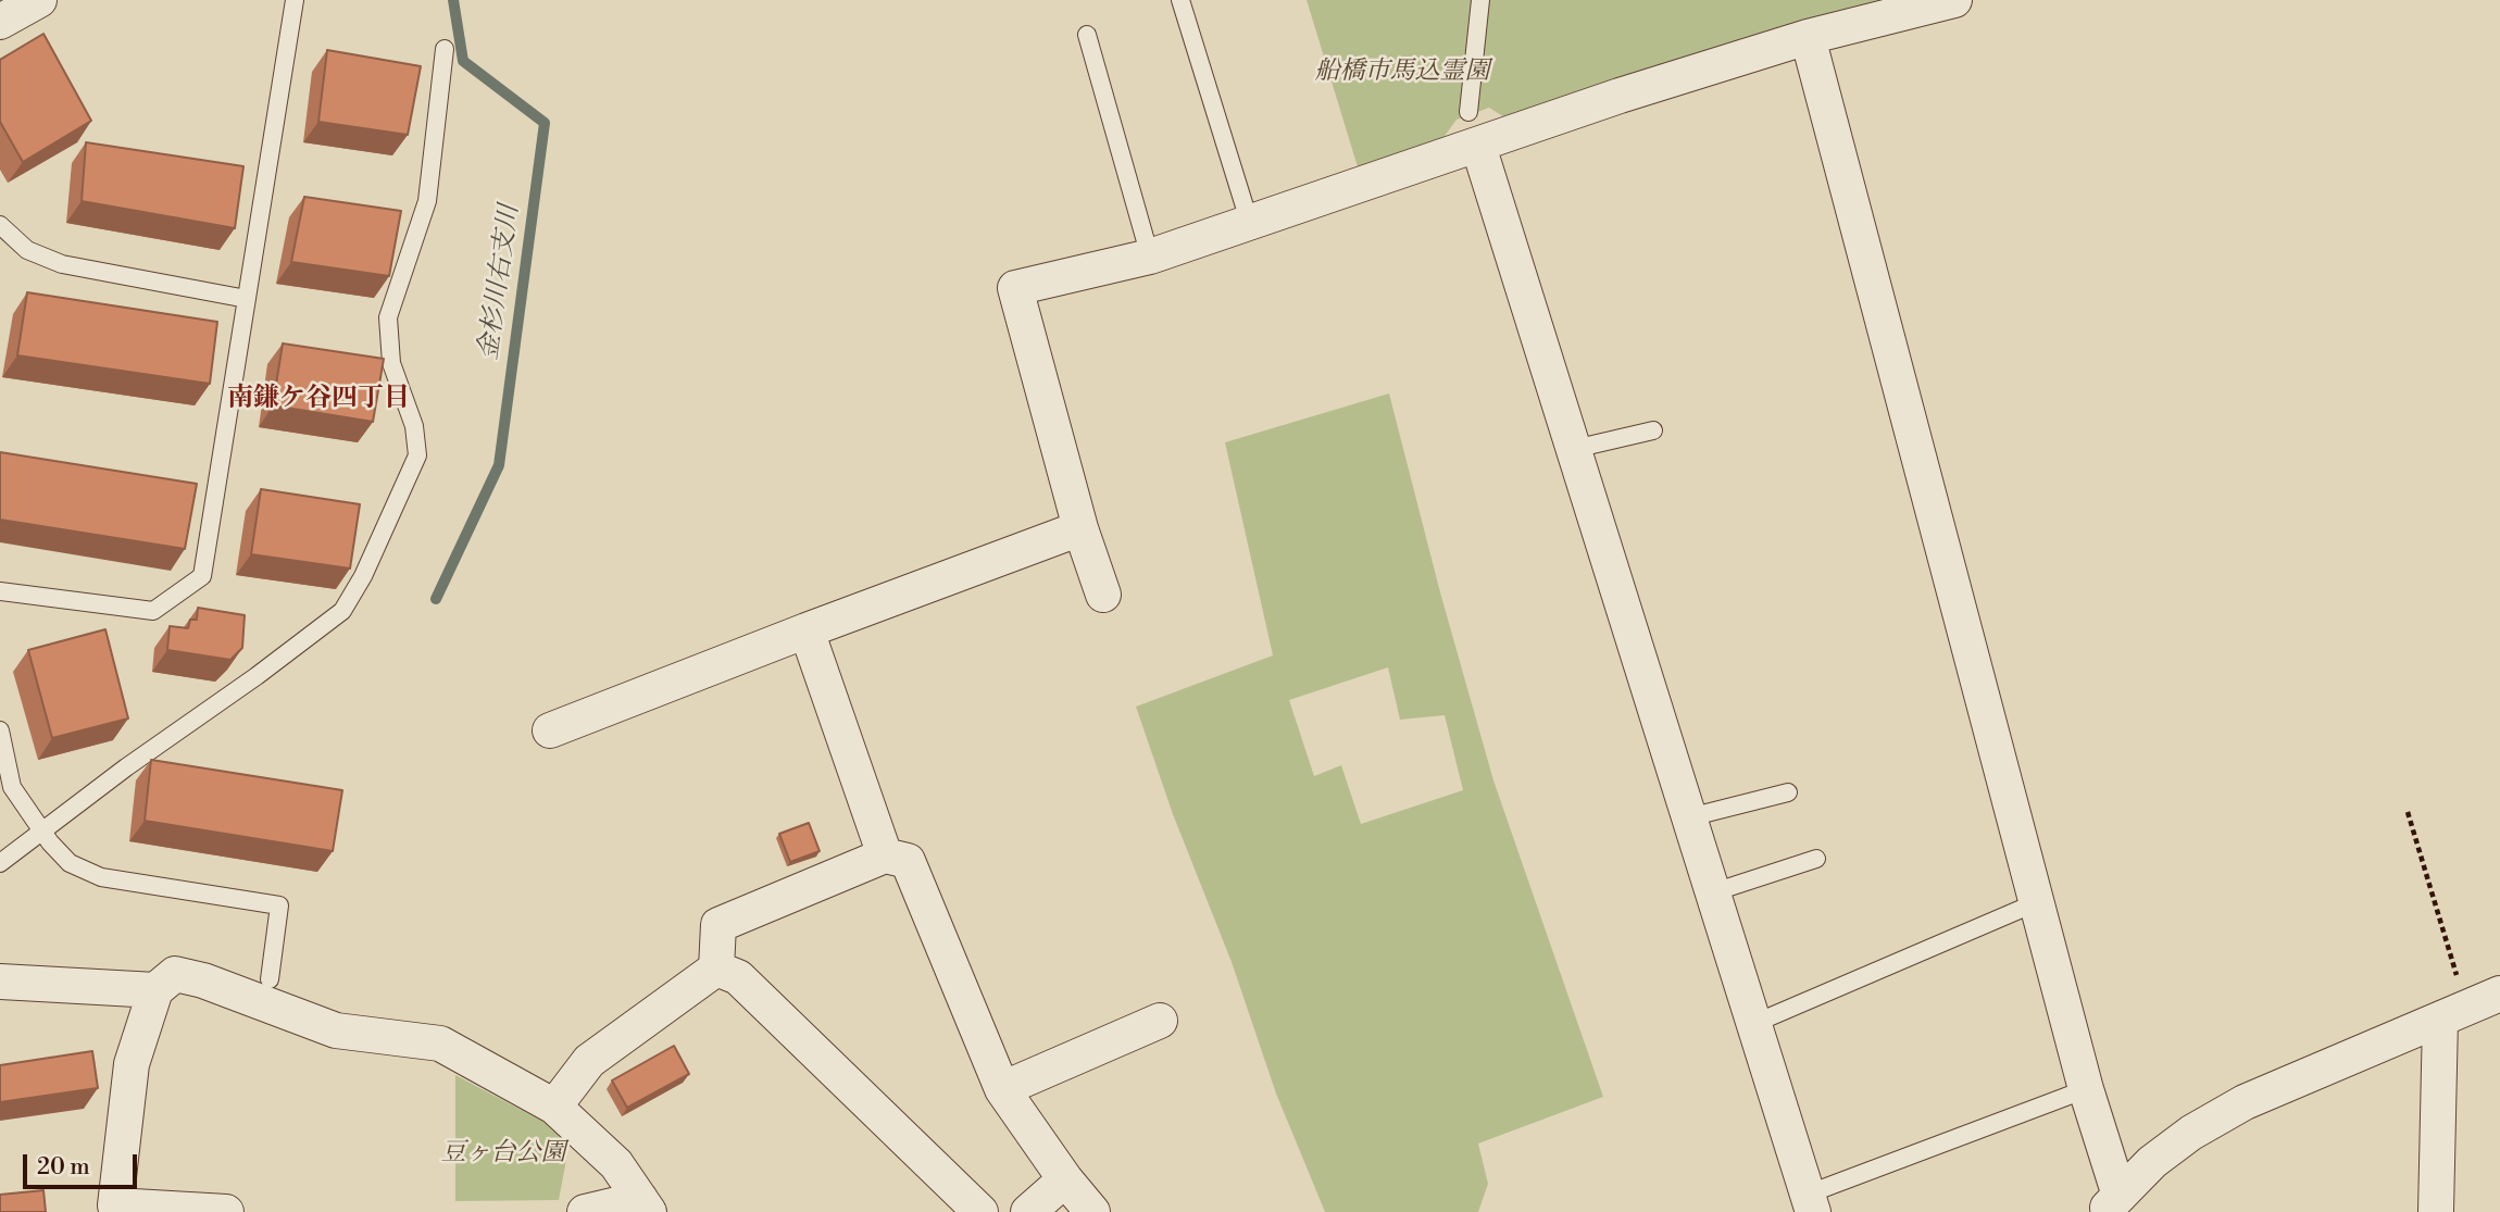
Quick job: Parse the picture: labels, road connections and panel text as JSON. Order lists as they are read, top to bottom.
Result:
{
  "districts": ["南鎌ケ谷四丁目"],
  "water": ["金杉川右支川"],
  "parks": ["船橋市馬込霊園", "豆ヶ台公園"],
  "scale_bar": "20 m"
}
